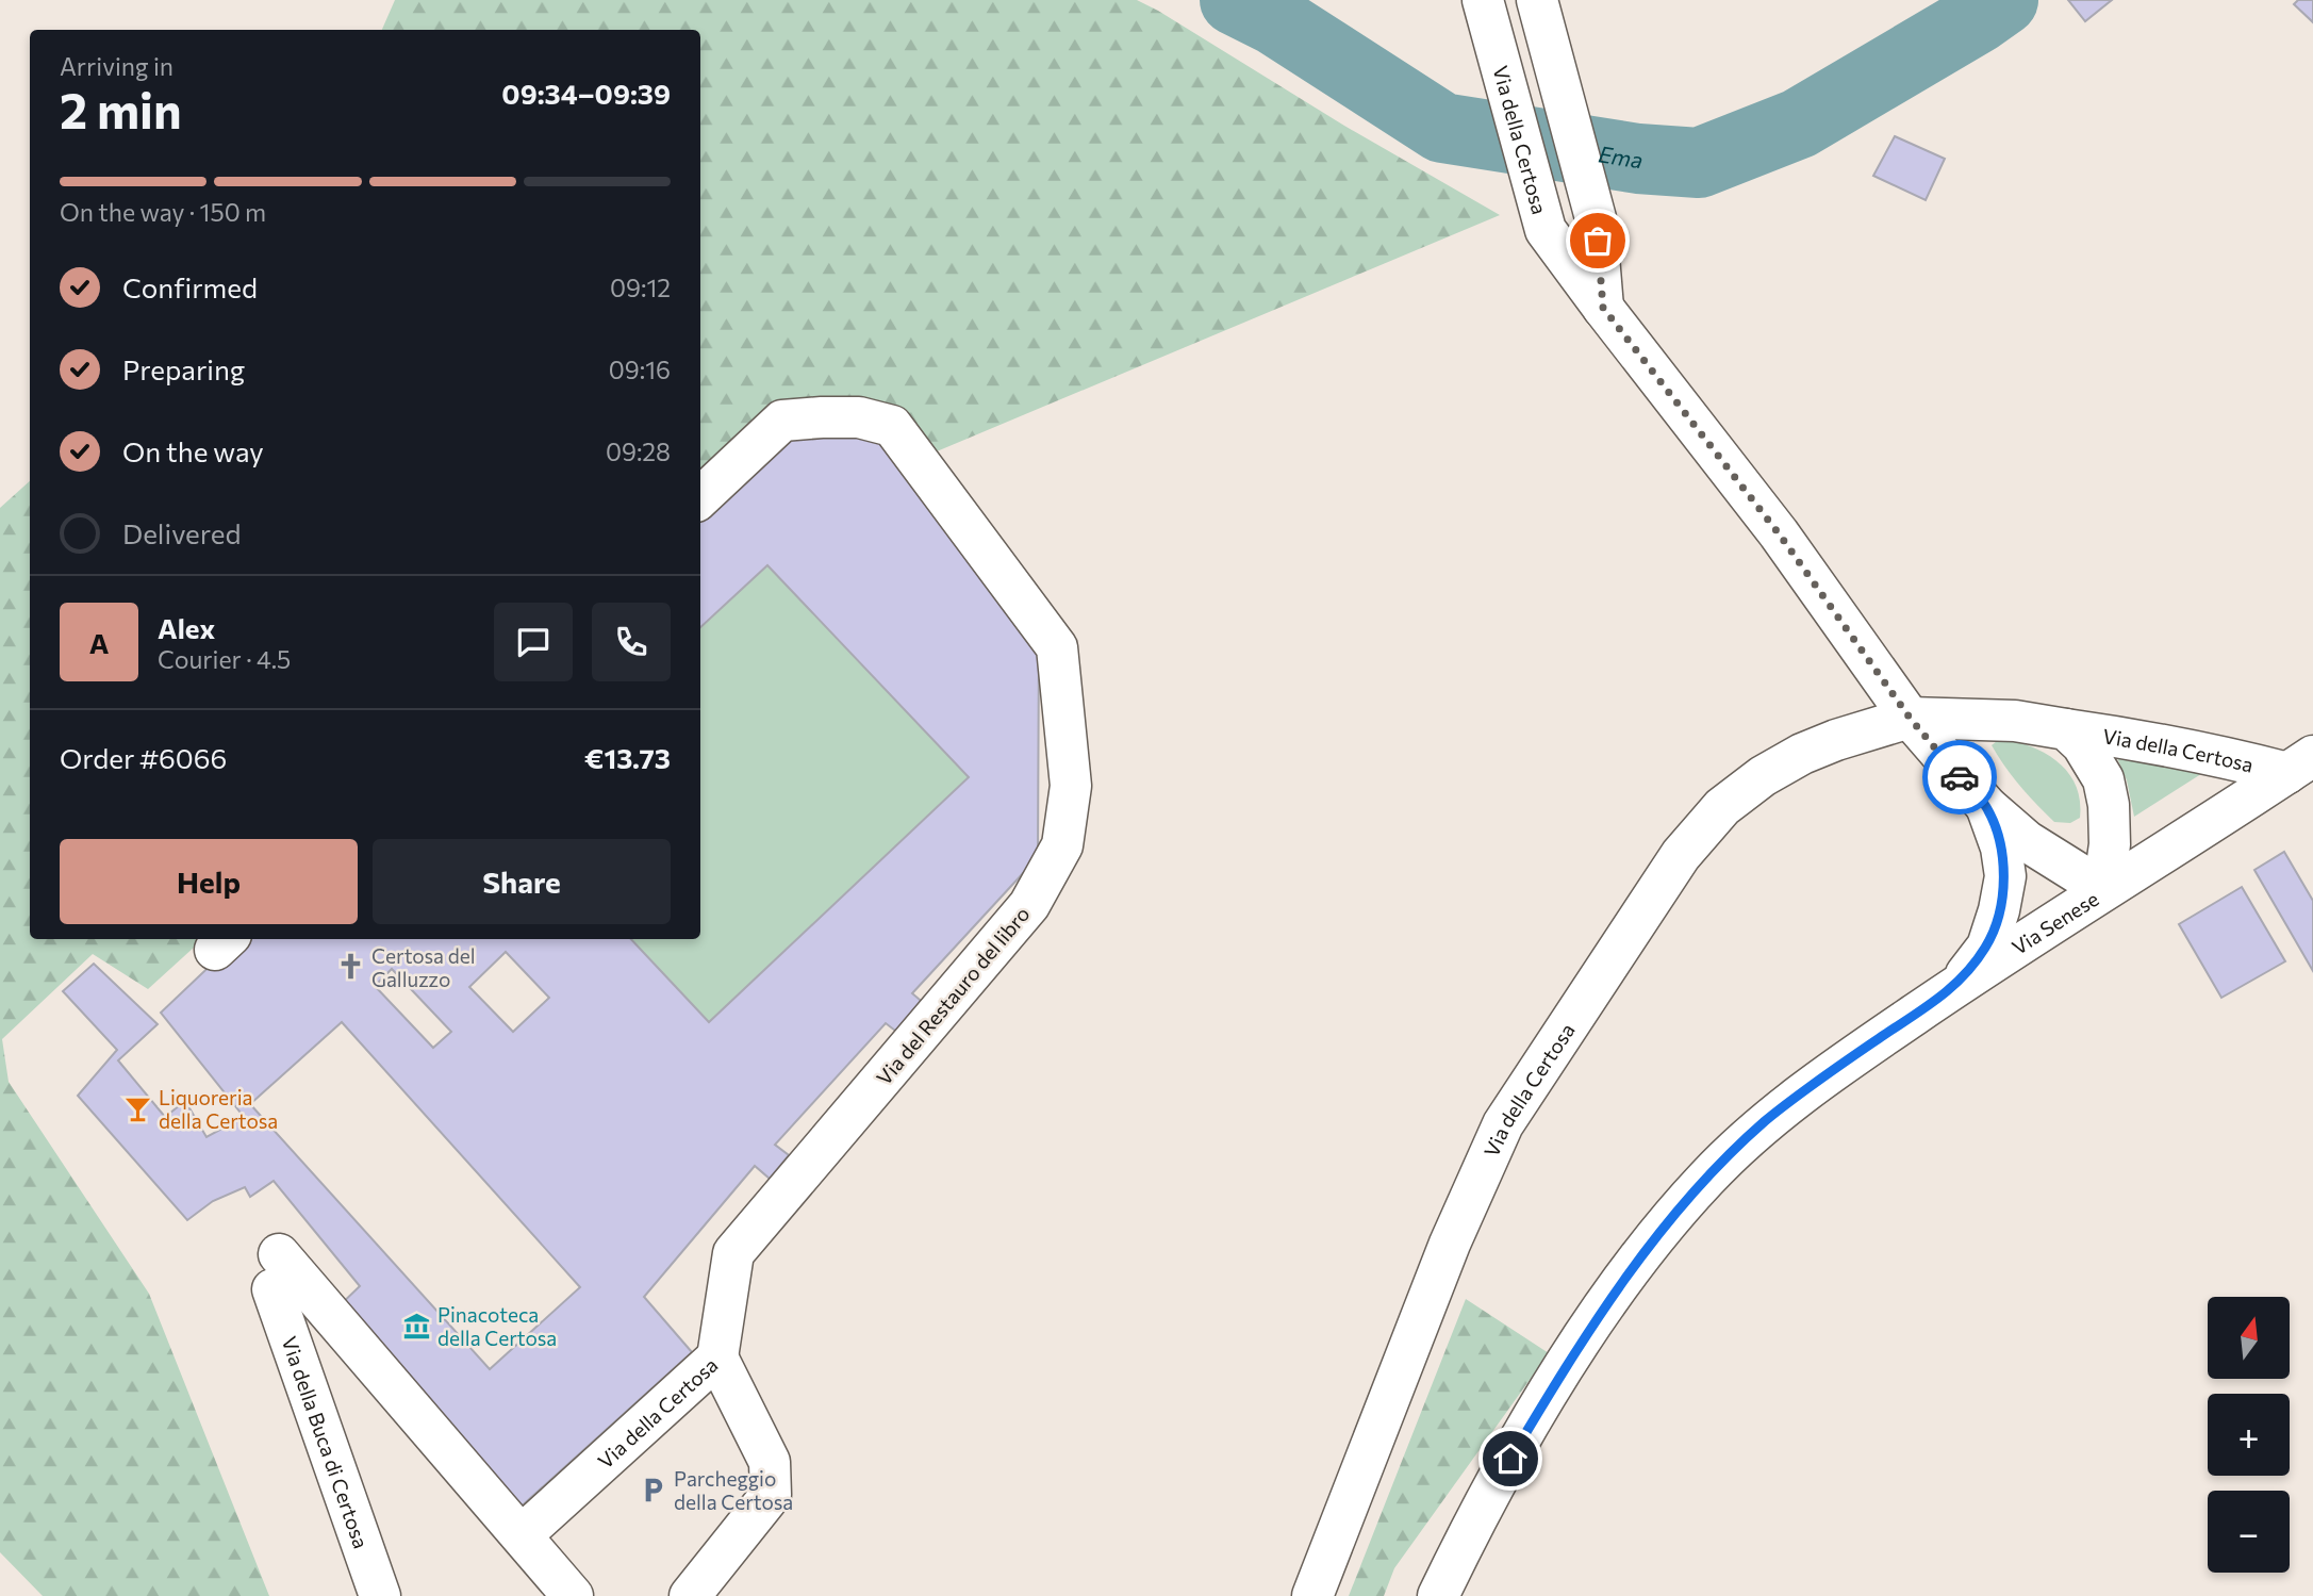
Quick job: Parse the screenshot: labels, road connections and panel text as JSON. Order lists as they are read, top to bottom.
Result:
{
  "streets": {
    "main road": [
      "Via della Certosa",
      "Via Senese",
      "Via del Restauro del libro",
      "Via della Buca di Certosa"
    ]
  },
  "crossings": [
    ["Via della Certosa", "Via Senese"],
    ["Via della Certosa", "Via del Restauro del libro"],
    ["Via della Certosa", "Via della Buca di Certosa"]
  ],
  "water": ["Ema"],
  "places": {
    "church": ["Certosa del Galluzzo"],
    "bar": ["Liquoreria della Certosa"],
    "museum": ["Pinacoteca della Certosa"],
    "parking": ["Parcheggio della Certosa"]
  },
  "north": "top",
  "page": {
    "heading": ["2 min", "Arriving in", "09:34–09:39"],
    "panel": [
      "Alex",
      "Courier · 4.5",
      "Order #6066",
      "€13.73"
    ],
    "bar": "On the way · 150 m",
    "list": [
      ["Confirmed", "09:12"],
      ["Preparing", "09:16"],
      ["On the way", "09:28"],
      "Delivered"
    ],
    "round": "A",
    "buttons": ["Help", "Share"],
    "map_buttons": ["+", "−"]
  }
}
